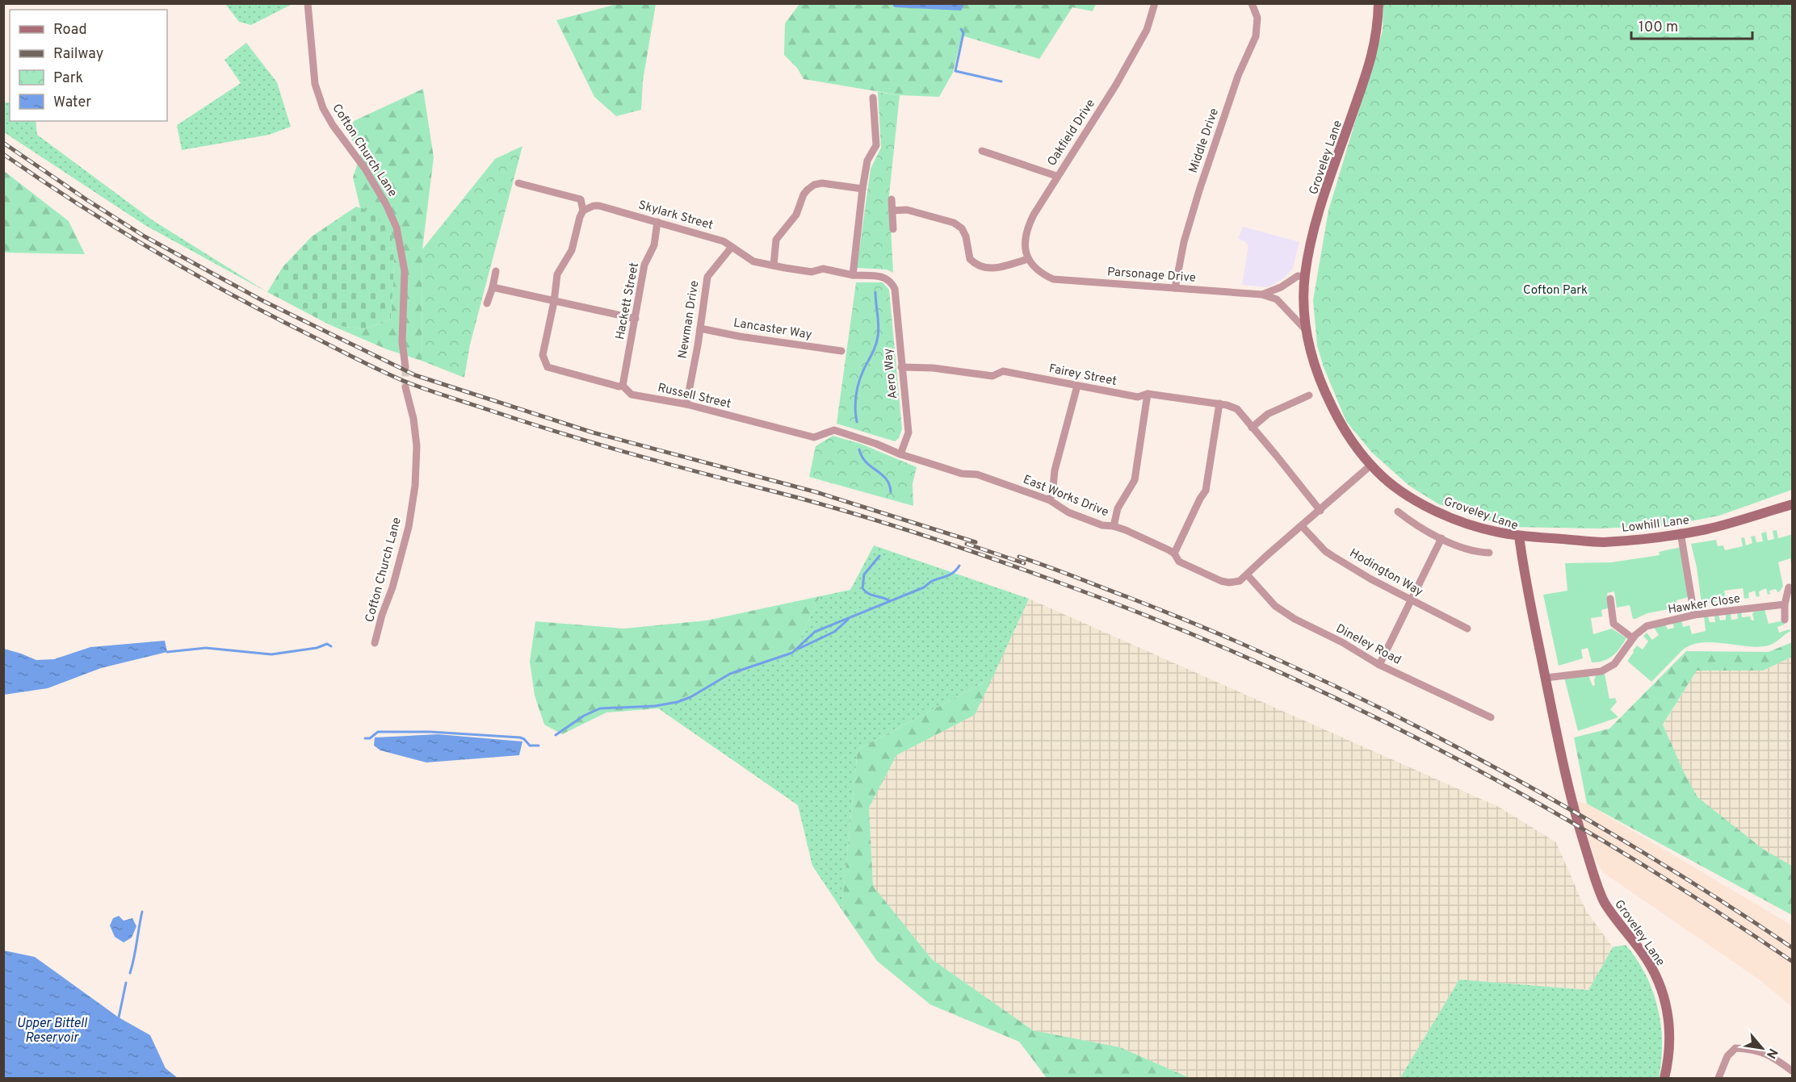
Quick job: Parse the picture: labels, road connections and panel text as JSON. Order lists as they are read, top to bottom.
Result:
{
  "streets": {
    "main road": ["Groveley Lane", "Lowhill Lane"],
    "street": [
      "Oakfield Drive",
      "Middle Drive",
      "Cofton Church Lane",
      "Skylark Street",
      "Parsonage Drive",
      "Hackett Street",
      "Newman Drive",
      "Lancaster Way",
      "Aero Way",
      "Fairey Street",
      "Russell Street",
      "East Works Drive",
      "Hodington Way",
      "Hawker Close",
      "Dineley Road"
    ]
  },
  "crossings": [
    ["Oakfield Drive", "Parsonage Drive"],
    ["Middle Drive", "Parsonage Drive"],
    ["Groveley Lane", "Parsonage Drive"],
    ["Groveley Lane", "East Works Drive"],
    ["Groveley Lane", "Lowhill Lane"],
    ["Groveley Lane", "Hawker Close"],
    ["Skylark Street", "Hackett Street"],
    ["Skylark Street", "Newman Drive"],
    ["Skylark Street", "Aero Way"],
    ["Hackett Street", "Russell Street"],
    ["Newman Drive", "Lancaster Way"],
    ["Newman Drive", "Russell Street"],
    ["Aero Way", "Fairey Street"],
    ["Aero Way", "Russell Street"],
    ["Aero Way", "East Works Drive"],
    ["Fairey Street", "East Works Drive"],
    ["Russell Street", "East Works Drive"],
    ["East Works Drive", "Hodington Way"],
    ["East Works Drive", "Dineley Road"]
  ],
  "water": ["Upper Bittell Reservoir"],
  "parks": ["Cofton Park"],
  "legend": [
    "Road",
    "Railway",
    "Park",
    "Water"
  ],
  "scale_bar": "100 m",
  "north": "bottom right"
}
